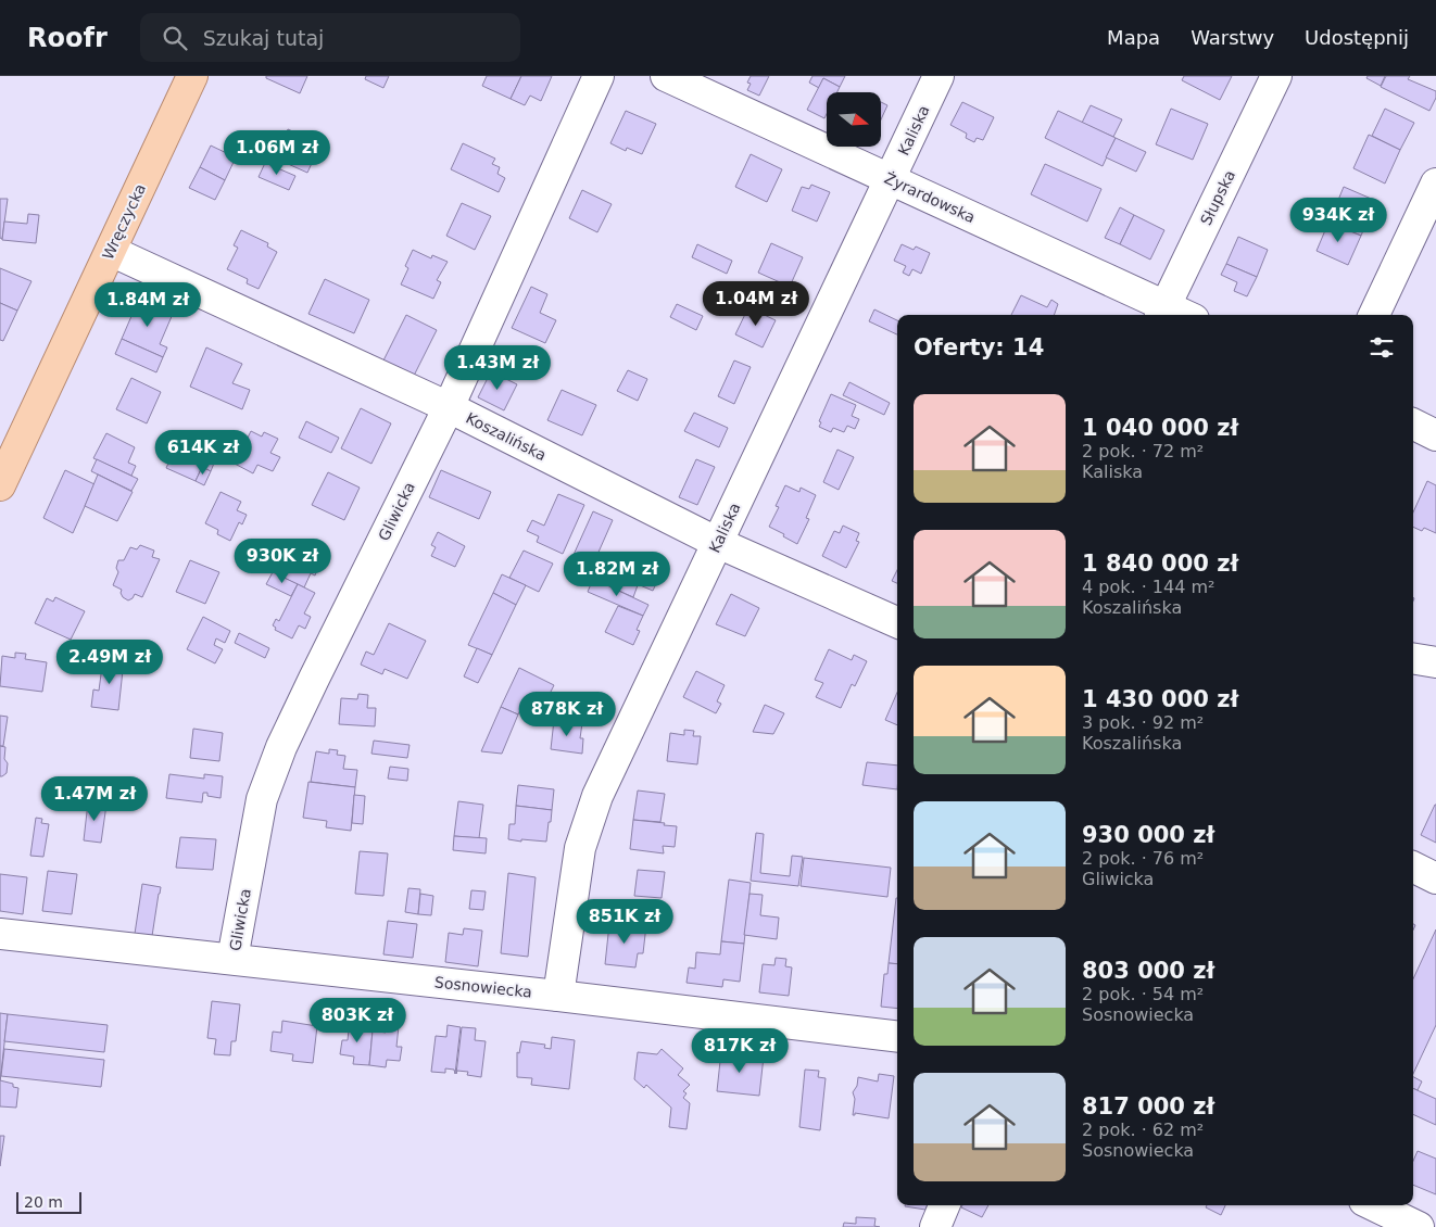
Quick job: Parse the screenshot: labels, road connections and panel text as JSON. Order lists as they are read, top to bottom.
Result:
{
  "streets": {
    "main road": ["Wręczycka"],
    "street": [
      "Kaliska",
      "Żyrardowska",
      "Słupska",
      "Koszalińska",
      "Gliwicka",
      "Sosnowiecka"
    ]
  },
  "crossings": [
    ["Kaliska", "Żyrardowska"],
    ["Kaliska", "Koszalińska"],
    ["Kaliska", "Sosnowiecka"],
    ["Żyrardowska", "Słupska"],
    ["Wręczycka", "Koszalińska"],
    ["Koszalińska", "Gliwicka"],
    ["Gliwicka", "Sosnowiecka"]
  ],
  "scale_bar": "20 m",
  "north": "right",
  "page": {
    "header": "Roofr",
    "search": "Szukaj tutaj",
    "nav": ["Mapa", "Warstwy", "Udostępnij"],
    "price": [
      "1.06M zł",
      "934K zł",
      "1.04M zł",
      "1.84M zł",
      "1.43M zł",
      "614K zł",
      "930K zł",
      "1.82M zł",
      "2.49M zł",
      "878K zł",
      "1.47M zł",
      "851K zł",
      "803K zł",
      "817K zł"
    ],
    "heading": "Oferty: 14",
    "list": [
      {
        "name": "1 040 000 zł",
        "note": "2 pok. · 72 m² · Kaliska"
      },
      {
        "name": "1 840 000 zł",
        "note": "4 pok. · 144 m² · Koszalińska"
      },
      {
        "name": "1 430 000 zł",
        "note": "3 pok. · 92 m² · Koszalińska"
      },
      {
        "name": "930 000 zł",
        "note": "2 pok. · 76 m² · Gliwicka"
      },
      {
        "name": "803 000 zł",
        "note": "2 pok. · 54 m² · Sosnowiecka"
      },
      {
        "name": "817 000 zł",
        "note": "2 pok. · 62 m² · Sosnowiecka"
      }
    ],
    "scale": "20 m"
  }
}
